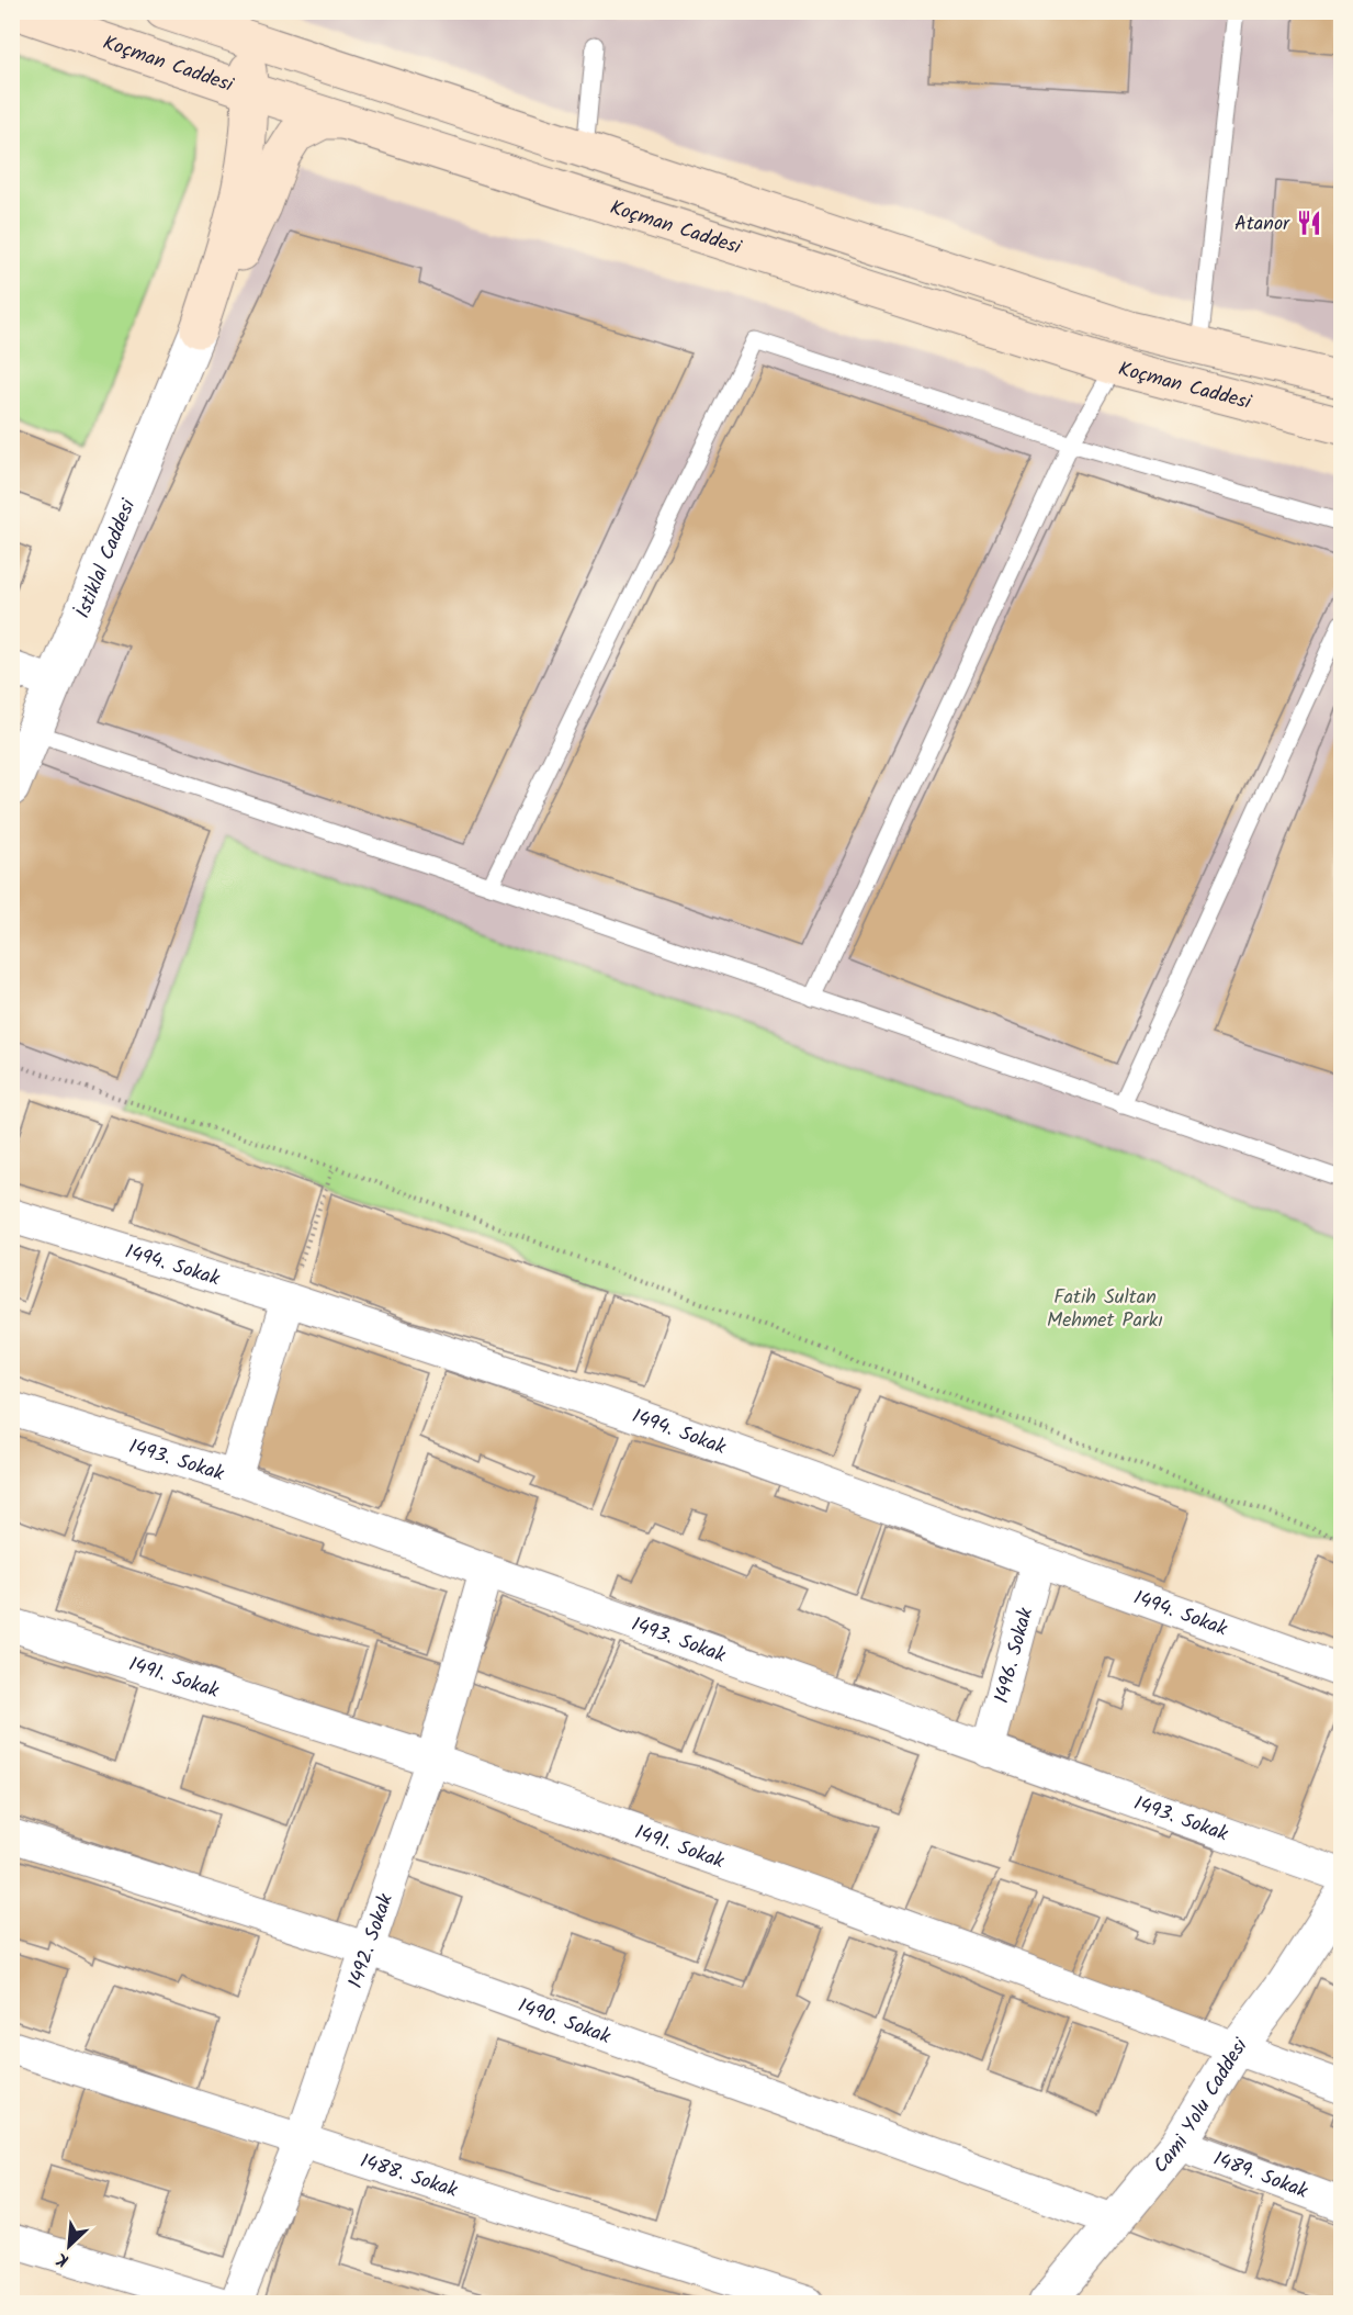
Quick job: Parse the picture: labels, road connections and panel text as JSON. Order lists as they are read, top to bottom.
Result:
{
  "streets": {
    "main road": ["Koçman Caddesi"],
    "street": [
      "İstiklal Caddesi",
      "1494. Sokak",
      "1493. Sokak",
      "1496. Sokak",
      "1491. Sokak",
      "1492. Sokak",
      "1490. Sokak",
      "Cami Yolu Caddesi",
      "1489. Sokak",
      "1488. Sokak"
    ]
  },
  "crossings": [
    ["1494. Sokak", "1496. Sokak"],
    ["1493. Sokak", "1496. Sokak"],
    ["1493. Sokak", "1492. Sokak"],
    ["1491. Sokak", "1492. Sokak"],
    ["1491. Sokak", "Cami Yolu Caddesi"],
    ["1492. Sokak", "1490. Sokak"],
    ["1492. Sokak", "1488. Sokak"],
    ["1490. Sokak", "Cami Yolu Caddesi"],
    ["Cami Yolu Caddesi", "1489. Sokak"]
  ],
  "parks": ["Fatih Sultan Mehmet Parkı"],
  "places": {
    "restaurant": ["Atanor"]
  },
  "north": "bottom left"
}
